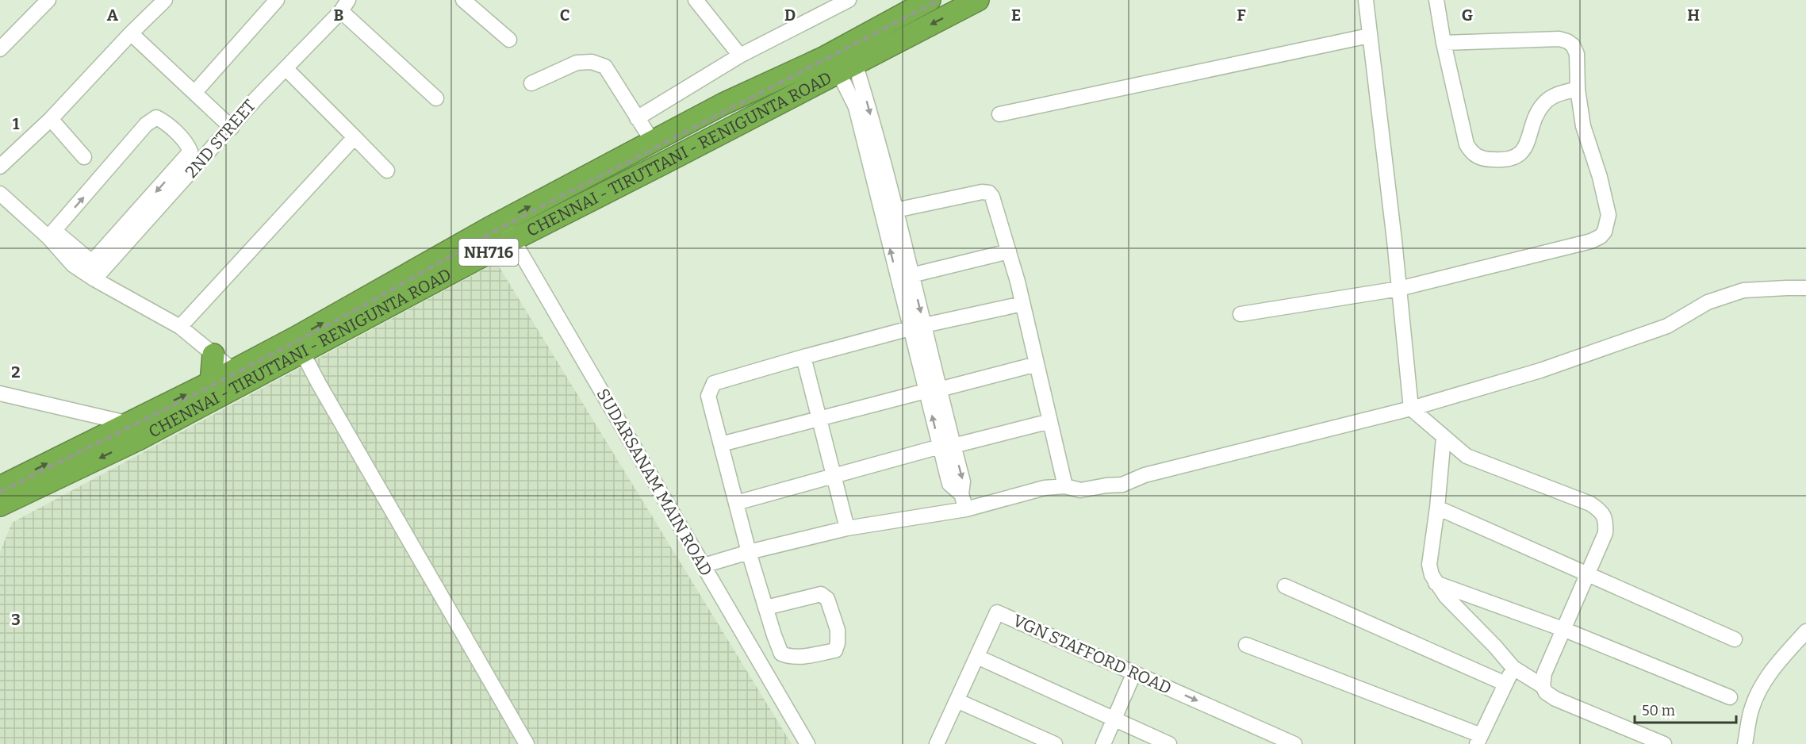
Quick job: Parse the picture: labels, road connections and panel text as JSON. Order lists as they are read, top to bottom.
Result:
{
  "streets": {
    "highway": ["CHENNAI - TIRUTTANI - RENIGUNTA ROAD", "NH716"],
    "street": ["2ND STREET", "SUDARSANAM MAIN ROAD", "VGN STAFFORD ROAD"]
  },
  "crossings": [
    ["CHENNAI - TIRUTTANI - RENIGUNTA ROAD", "SUDARSANAM MAIN ROAD"]
  ],
  "scale_bar": "50 m",
  "grid": {
    "columns": [
      "A",
      "B",
      "C",
      "D",
      "E",
      "F",
      "G",
      "H"
    ],
    "rows": ["1", "2", "3"]
  }
}
